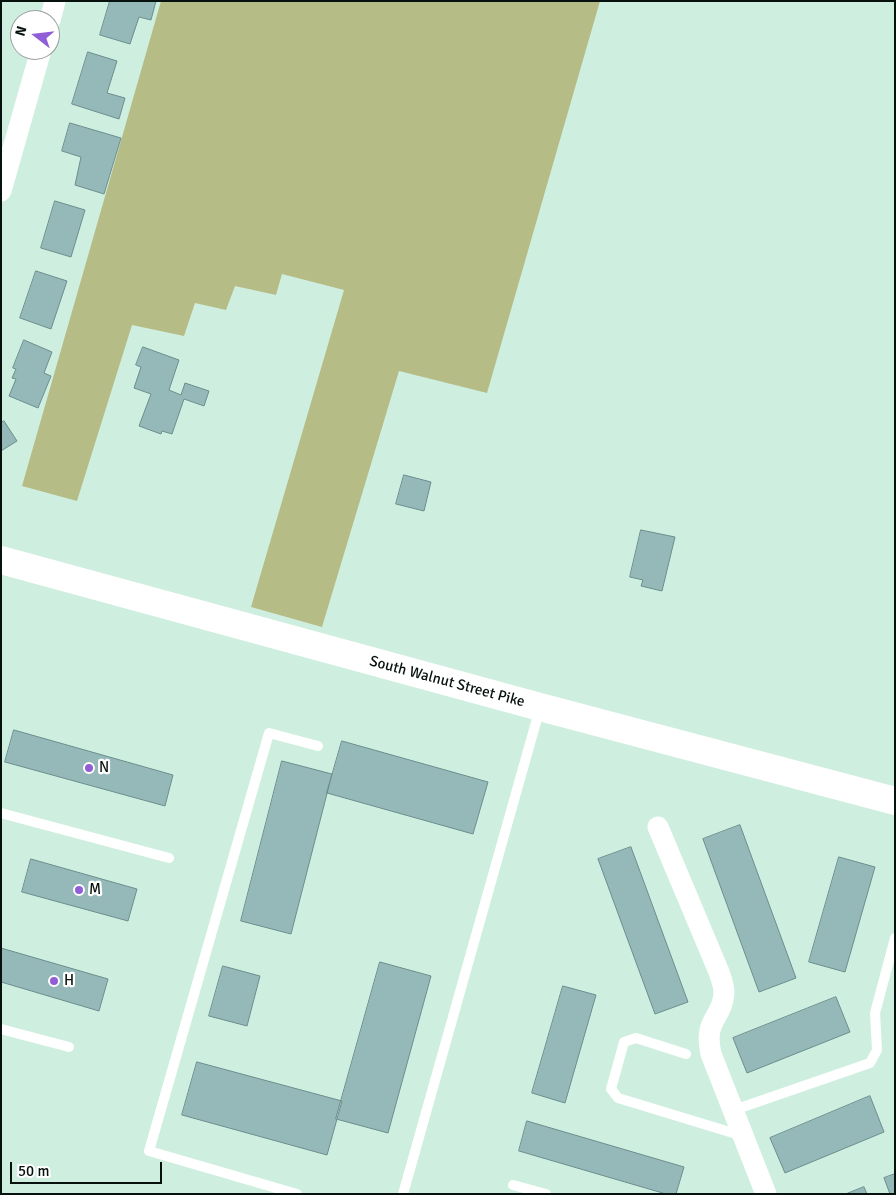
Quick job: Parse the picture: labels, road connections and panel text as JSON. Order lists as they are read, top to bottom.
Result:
{
  "streets": {
    "street": ["South Walnut Street Pike"]
  },
  "places": ["N", "M", "H"],
  "scale_bar": "50 m",
  "north": "left"
}
